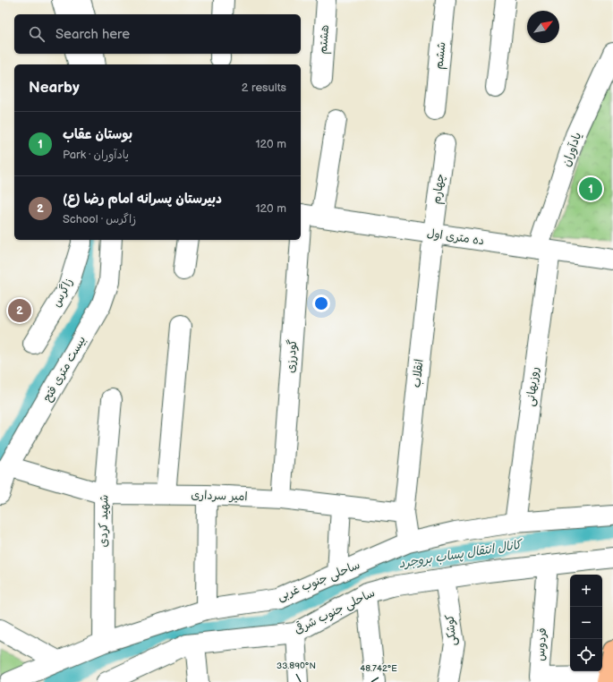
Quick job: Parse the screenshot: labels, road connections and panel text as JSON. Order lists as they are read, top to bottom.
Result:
{
  "streets": {
    "street": [
      "هشتم",
      "ششم",
      "یادآوران",
      "چهارم",
      "ده متری اول",
      "زاگرس",
      "گودرزی",
      "بیست متری فتح",
      "انقلاب",
      "روزبهانی",
      "امیر سرداری",
      "شهید کردی",
      "ساحلی جنوب غربی",
      "ساحلی جنوب شرقی",
      "کوشکی",
      "فردوس"
    ]
  },
  "crossings": [
    ["یادآوران", "ده متری اول"],
    ["یادآوران", "روزبهانی"],
    ["چهارم", "ده متری اول"],
    ["چهارم", "انقلاب"],
    ["ده متری اول", "انقلاب"],
    ["ده متری اول", "روزبهانی"],
    ["گودرزی", "امیر سرداری"],
    ["بیست متری فتح", "امیر سرداری"],
    ["انقلاب", "امیر سرداری"],
    ["روزبهانی", "ساحلی جنوب غربی"],
    ["امیر سرداری", "شهید کردی"],
    ["شهید کردی", "ساحلی جنوب غربی"],
    ["ساحلی جنوب شرقی", "کوشکی"],
    ["ساحلی جنوب شرقی", "فردوس"]
  ],
  "water": ["کانال انتقال پساب بروجرد"],
  "north": "top right",
  "page": {
    "search": "Search here",
    "heading": ["Nearby", "2 results"],
    "list": [
      {
        "mark": "1",
        "name": "بوستان عقاب",
        "note": "Park · یادآوران",
        "value": "120 m"
      },
      {
        "mark": "2",
        "name": "دبیرستان پسرانه امام رضا (ع)",
        "note": "School · زاگرس",
        "value": "120 m"
      }
    ],
    "pins": ["1", "2"],
    "map_buttons": ["+", "−"]
  },
  "coordinates": ["33.890°N", "48.742°E"]
}
